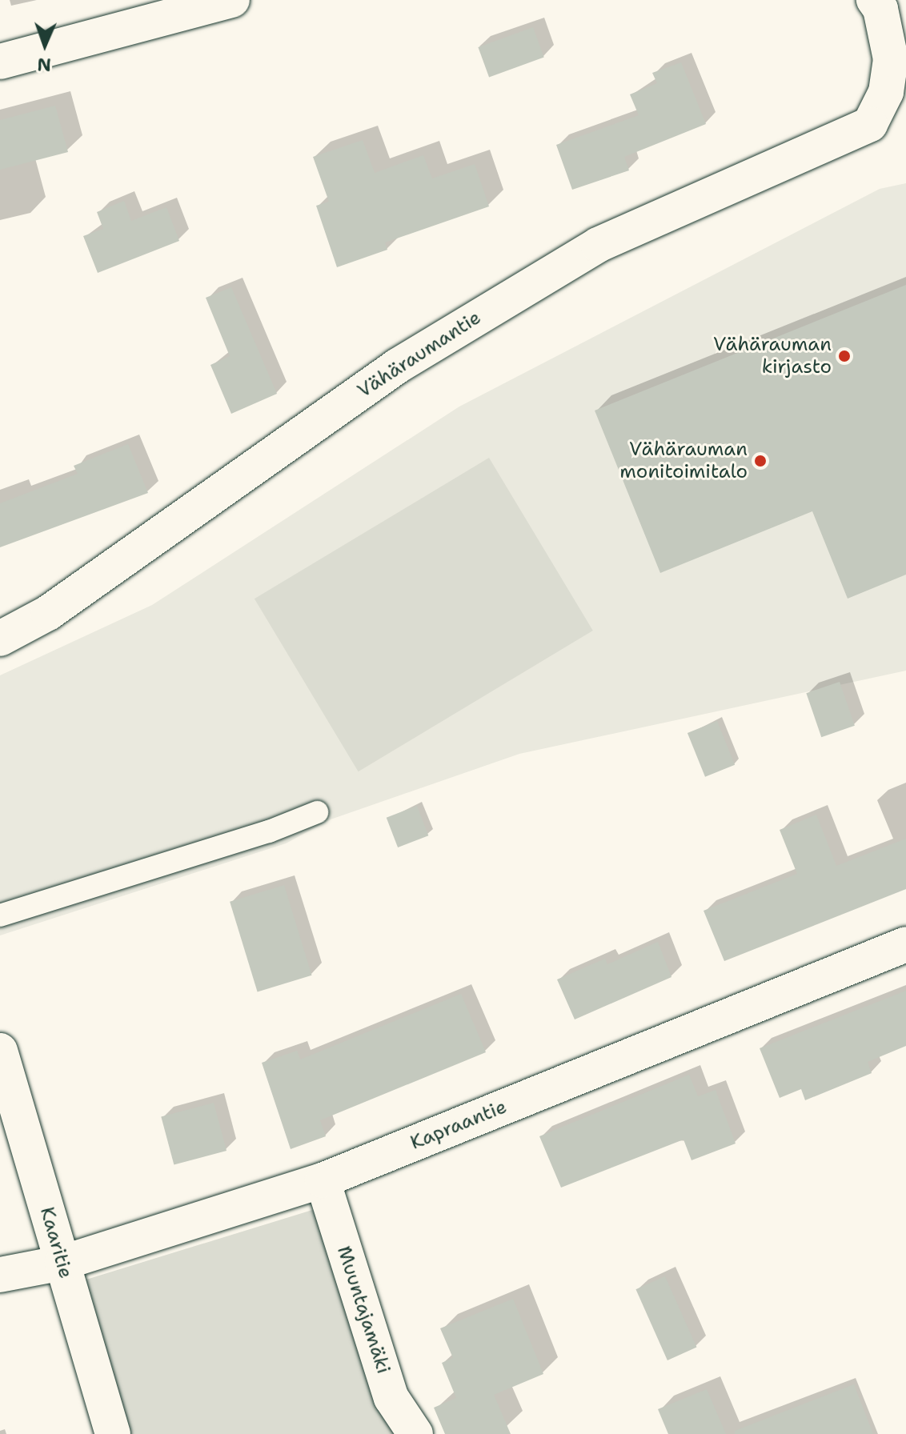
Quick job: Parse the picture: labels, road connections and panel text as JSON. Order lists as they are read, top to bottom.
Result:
{
  "streets": {
    "street": [
      "Vähäraumantie",
      "Kapraantie",
      "Kaaritie",
      "Muuntajamäki"
    ]
  },
  "crossings": [
    ["Kapraantie", "Kaaritie"],
    ["Kapraantie", "Muuntajamäki"]
  ],
  "places": ["Vähärauman kirjasto", "Vähärauman monitoimitalo"],
  "north": "bottom"
}
